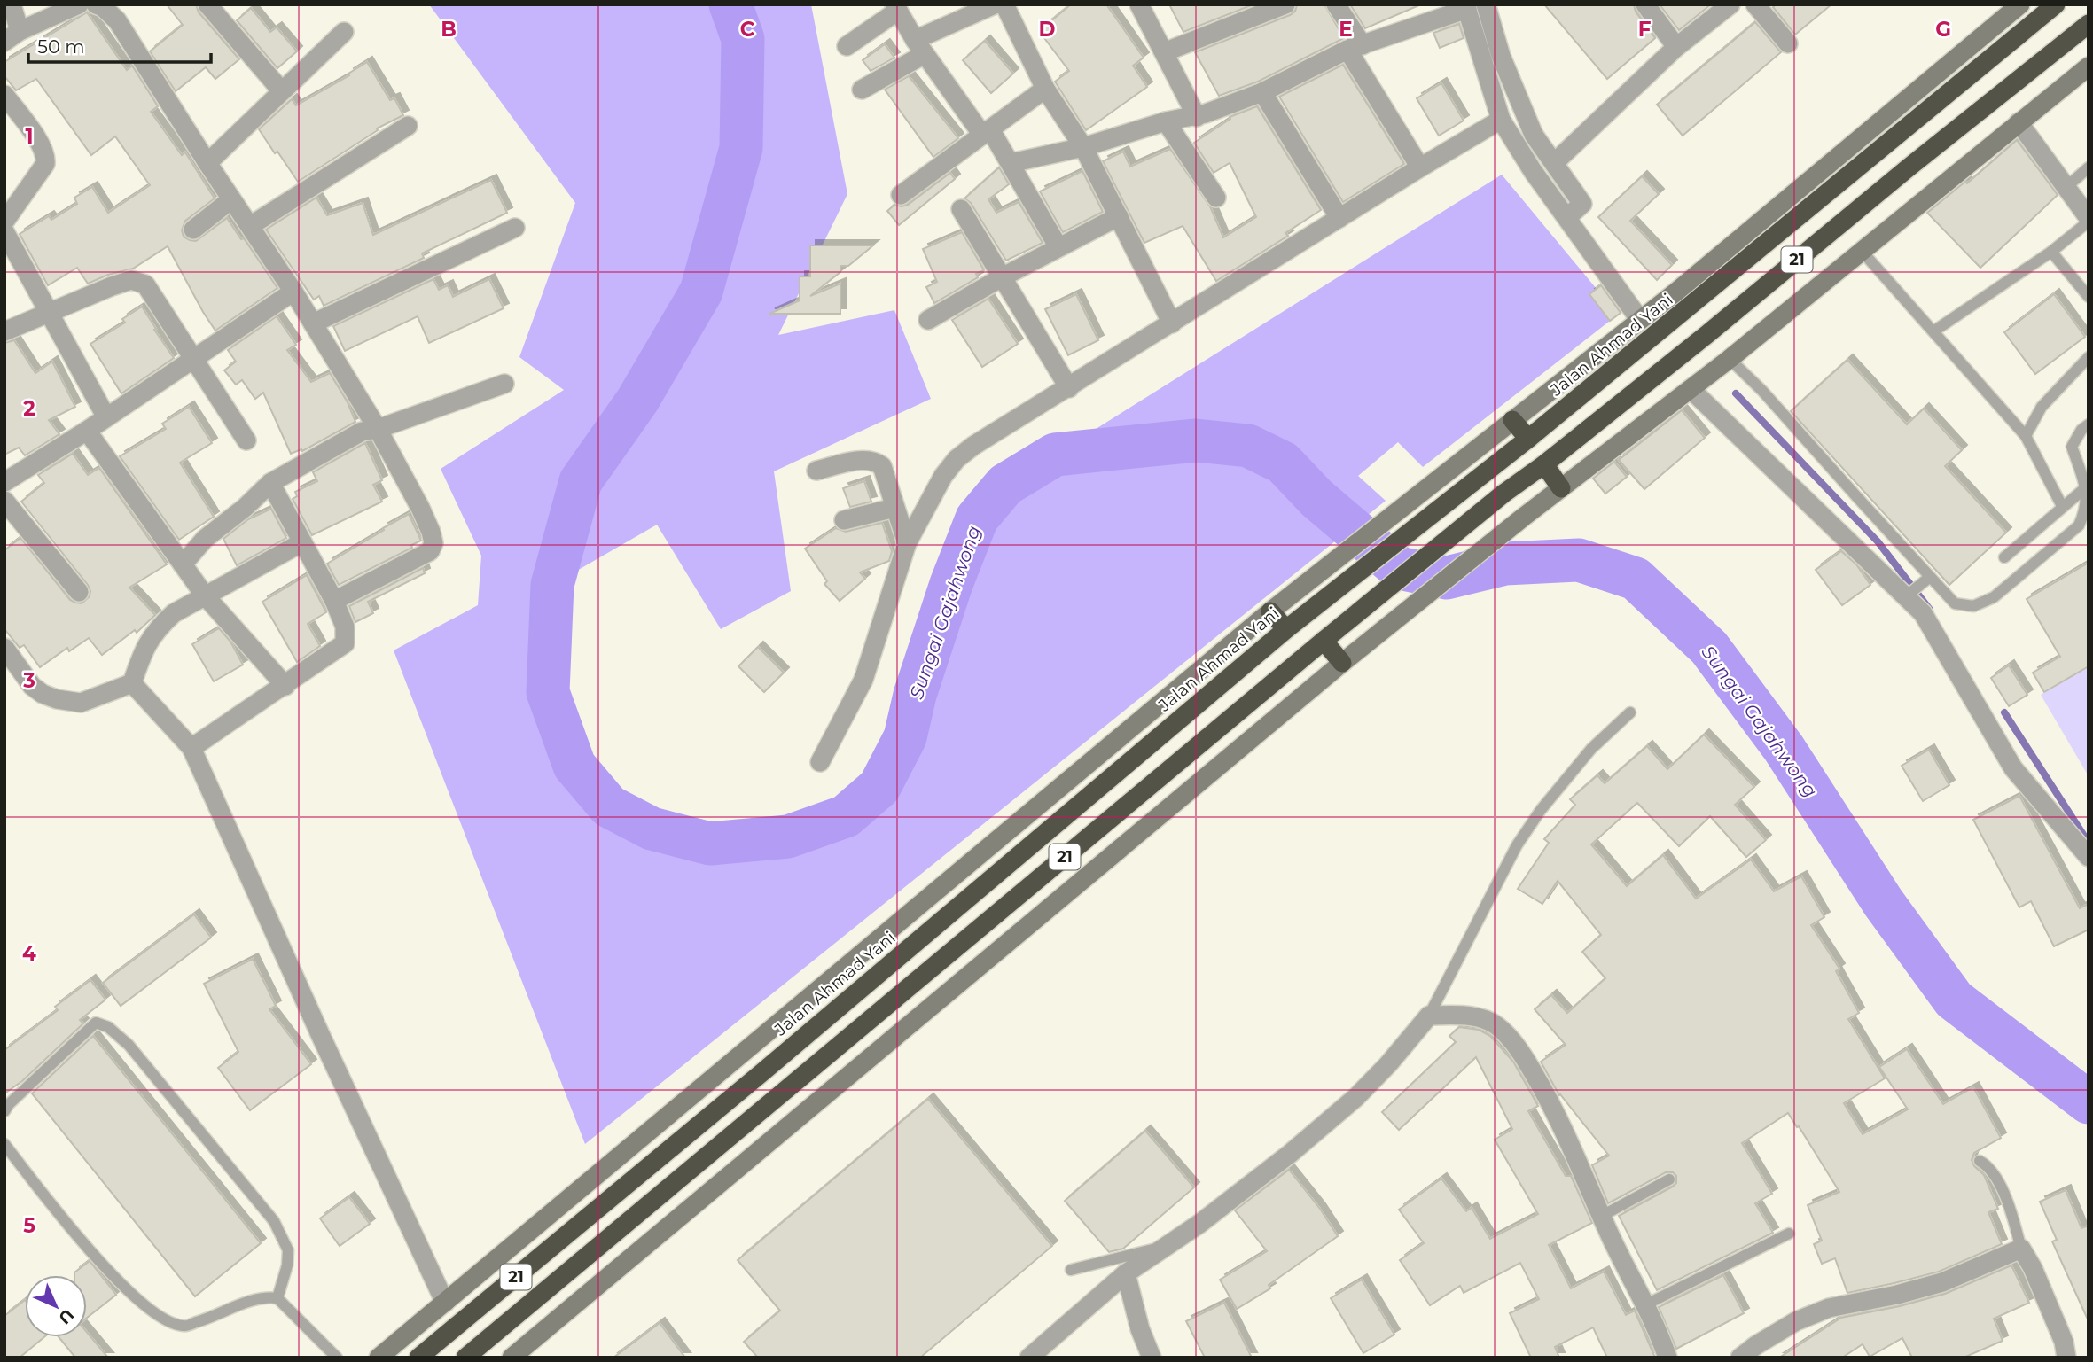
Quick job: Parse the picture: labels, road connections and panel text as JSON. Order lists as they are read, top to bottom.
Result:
{
  "streets": {
    "highway": ["21", "Jalan Ahmad Yani"]
  },
  "water": ["Sungai Gajahwong"],
  "scale_bar": "50 m",
  "north": "bottom right",
  "grid": {
    "columns": [
      "B",
      "C",
      "D",
      "E",
      "F",
      "G"
    ],
    "rows": [
      "1",
      "2",
      "3",
      "4",
      "5"
    ]
  }
}
